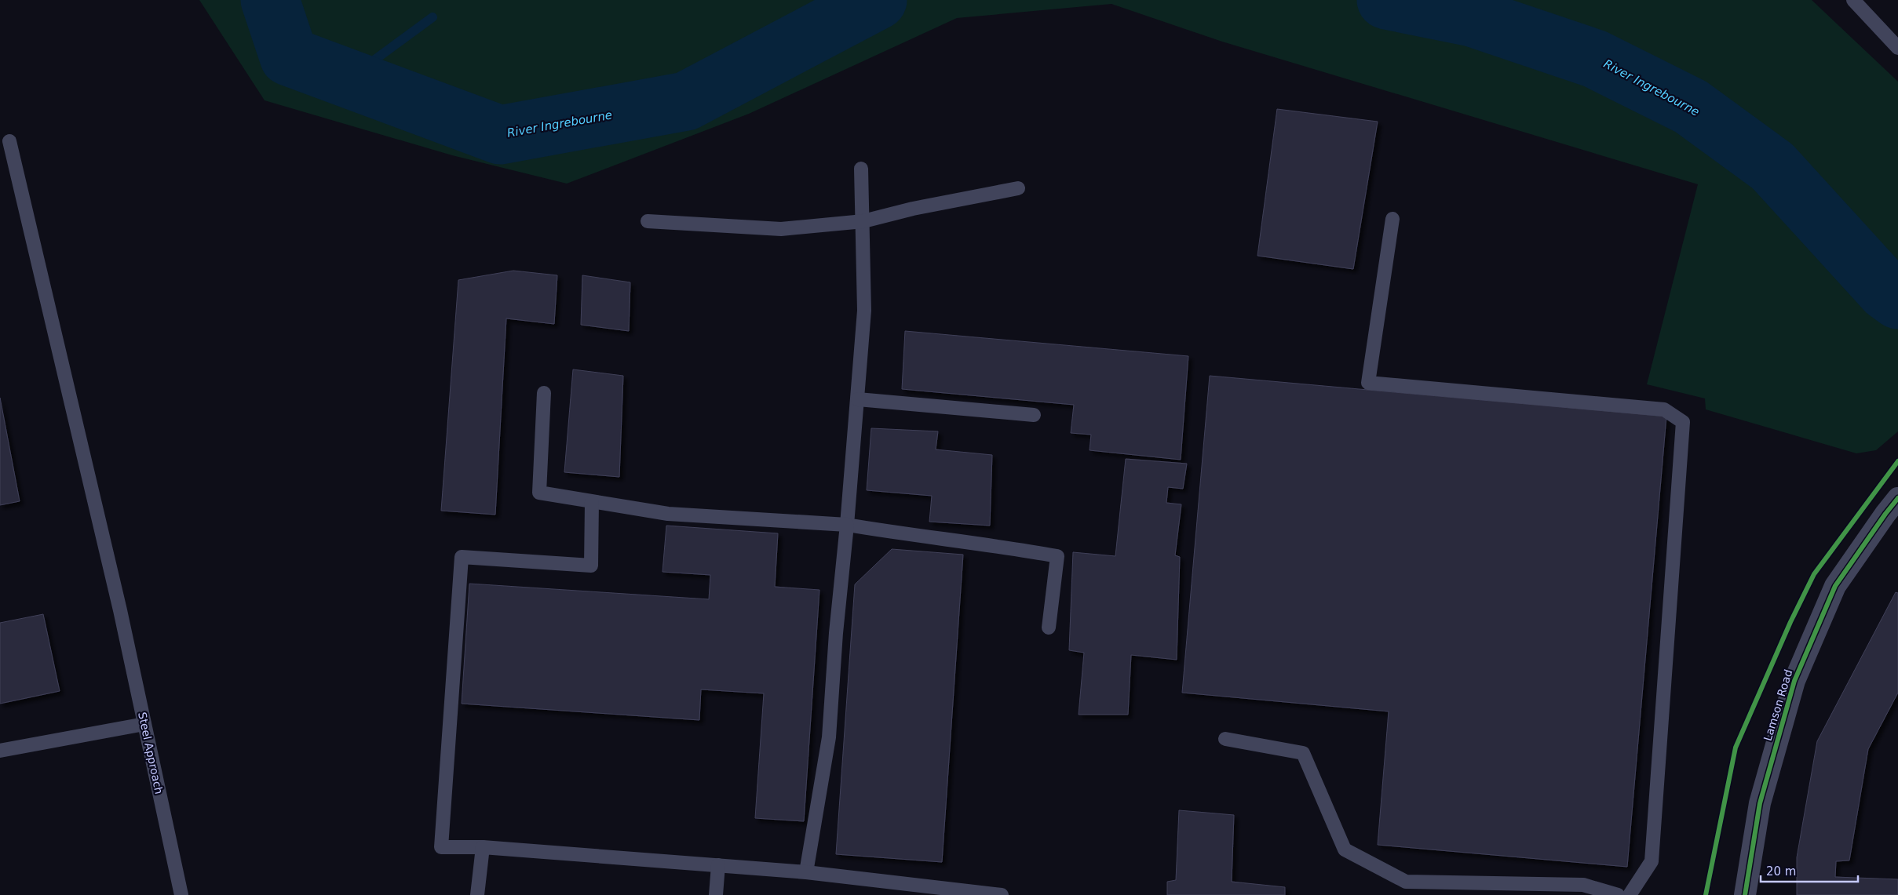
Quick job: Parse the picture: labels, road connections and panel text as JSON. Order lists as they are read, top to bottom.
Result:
{
  "streets": {
    "street": ["Lamson Road"],
    "lane": ["Steel Approach"]
  },
  "water": ["River Ingrebourne"],
  "scale_bar": "20 m"
}
